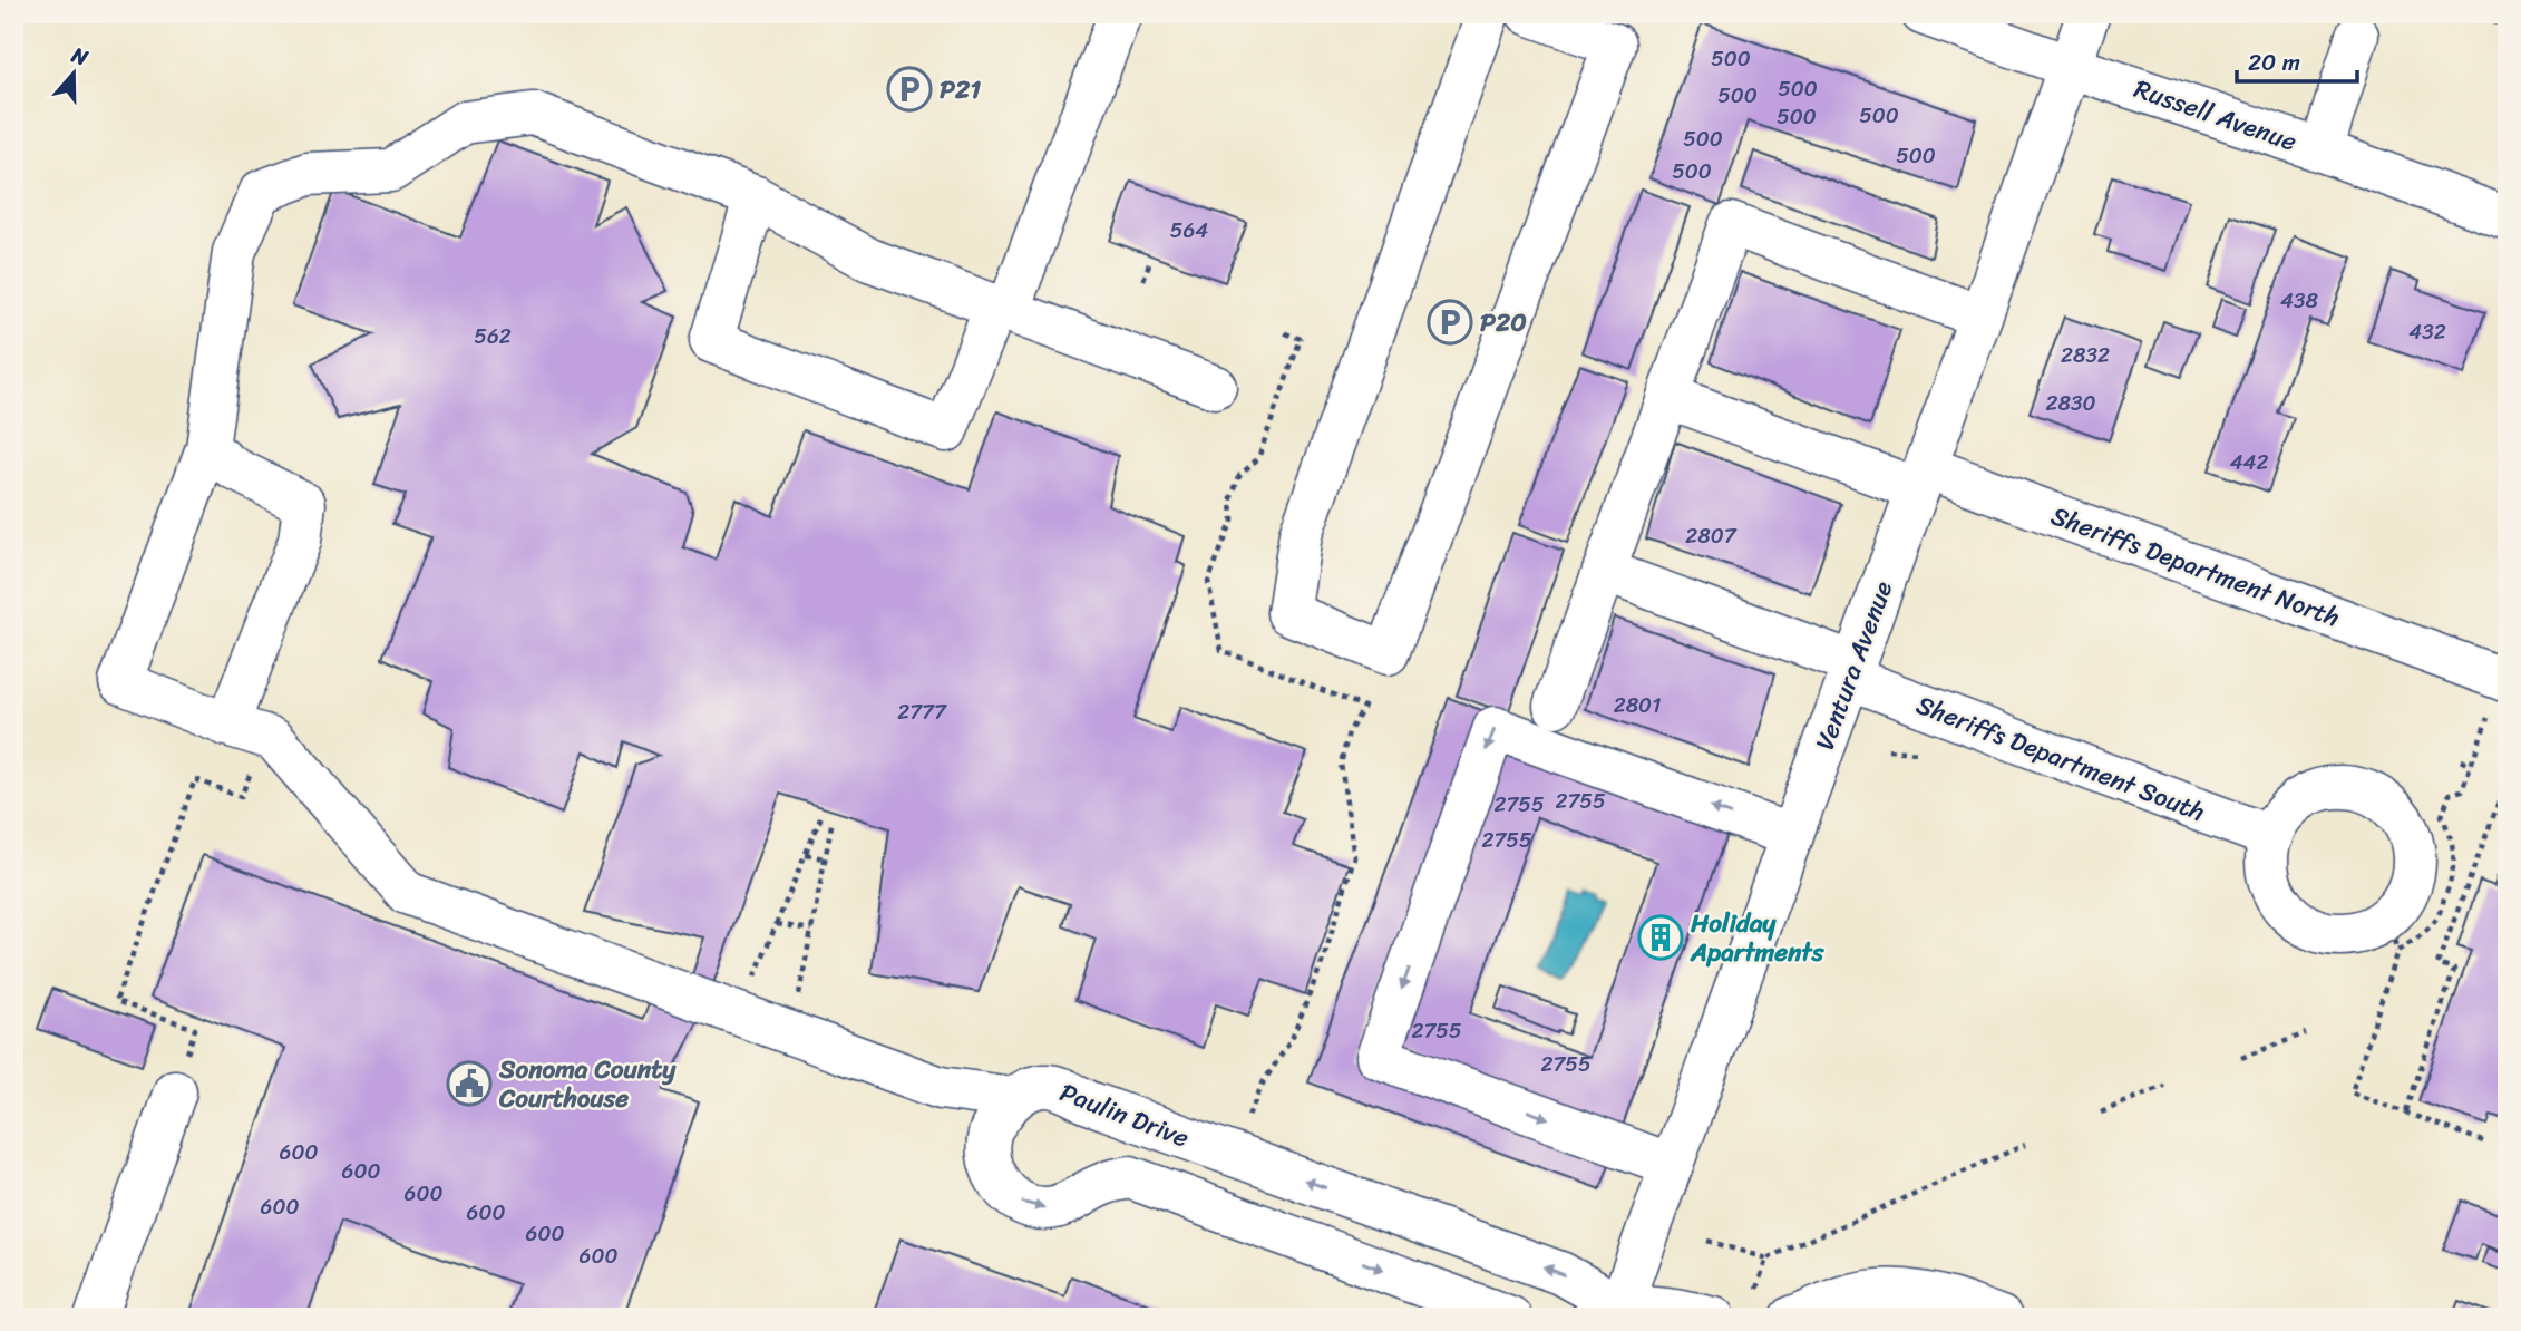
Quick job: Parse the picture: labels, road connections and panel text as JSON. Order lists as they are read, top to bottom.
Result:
{
  "streets": {
    "street": [
      "Russell Avenue",
      "Sheriffs Department North",
      "Ventura Avenue",
      "Sheriffs Department South",
      "Paulin Drive"
    ]
  },
  "crossings": [
    ["Russell Avenue", "Ventura Avenue"],
    ["Sheriffs Department North", "Ventura Avenue"],
    ["Ventura Avenue", "Sheriffs Department South"],
    ["Ventura Avenue", "Paulin Drive"]
  ],
  "one_way": ["Paulin Drive"],
  "places": {
    "parking": ["P21", "P20"],
    "building": ["Holiday Apartments"],
    "public building": ["Sonoma County Courthouse"]
  },
  "house_numbers": [
    "500",
    "500",
    "500",
    "500",
    "500",
    "500",
    "500",
    "500",
    "564",
    "438",
    "432",
    "562",
    "2832",
    "2830",
    "442",
    "2807",
    "2801",
    "2777",
    "2755",
    "2755",
    "2755",
    "2755",
    "2755",
    "600",
    "600",
    "600",
    "600",
    "600",
    "600",
    "600"
  ],
  "scale_bar": "20 m",
  "north": "top"
}
